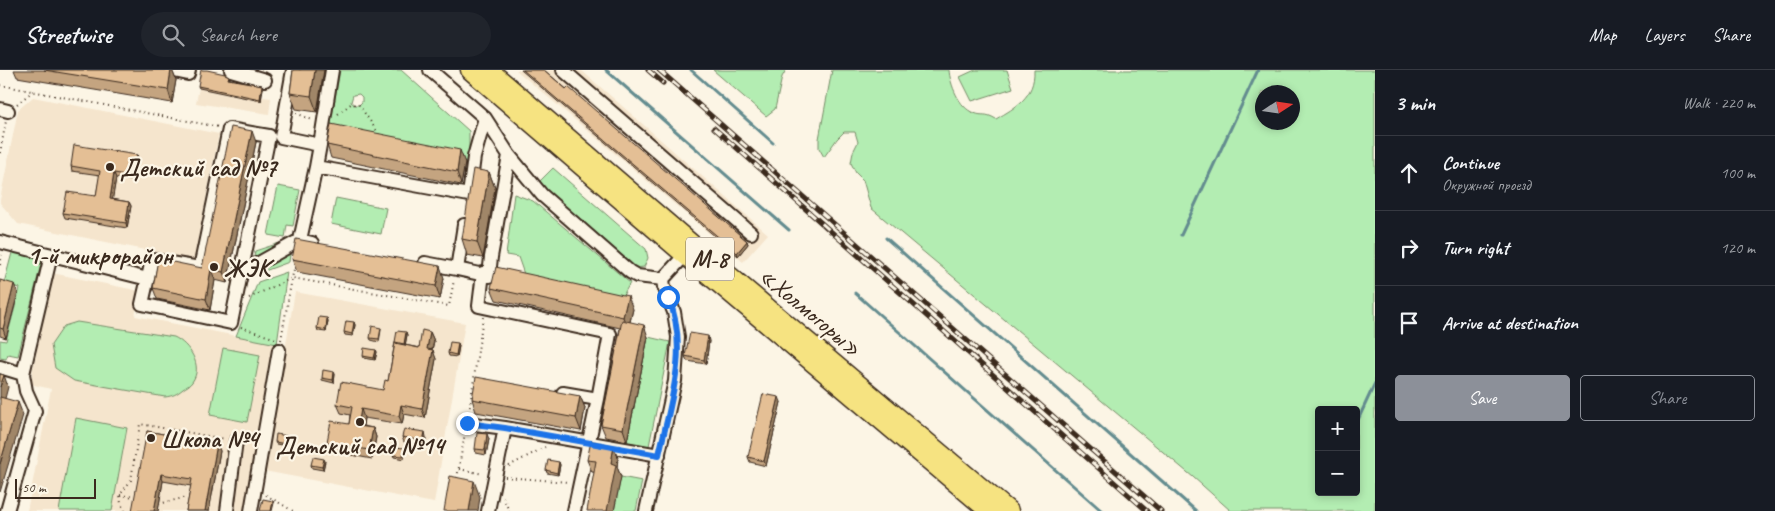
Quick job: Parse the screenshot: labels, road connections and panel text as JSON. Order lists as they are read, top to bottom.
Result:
{
  "streets": {
    "highway": ["М-8", "«Холмогоры»"]
  },
  "districts": ["1-й микрорайон"],
  "places": [
    "Детский сад №7",
    "ЖЭК",
    "Детский сад №14",
    "Школа №4"
  ],
  "scale_bar": "50 m",
  "north": "right",
  "page": {
    "header": "Streetwise",
    "search": "Search here",
    "nav": ["Map", "Layers", "Share"],
    "heading": ["3 min", "Walk · 220 m"],
    "list": [
      ["Continue", "Окружной проезд", "100 m"],
      ["Turn right", "120 m"],
      "Arrive at destination"
    ],
    "buttons": ["Save", "Share"],
    "map_buttons": ["+", "−"],
    "scale": "50 m"
  }
}
